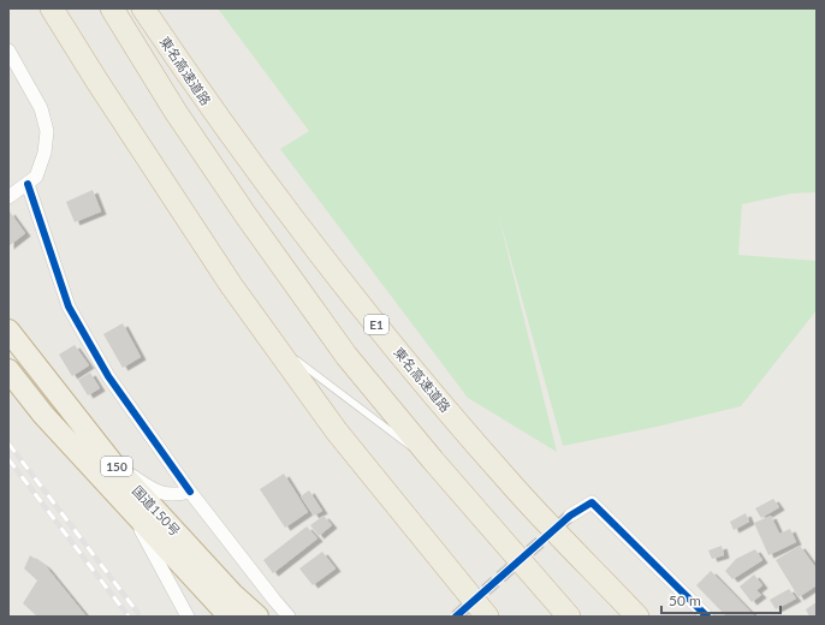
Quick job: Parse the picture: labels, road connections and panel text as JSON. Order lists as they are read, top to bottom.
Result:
{
  "streets": {
    "highway": [
      "東名高速道路",
      "E1",
      "150",
      "国道150号"
    ]
  },
  "scale_bar": "50 m"
}
